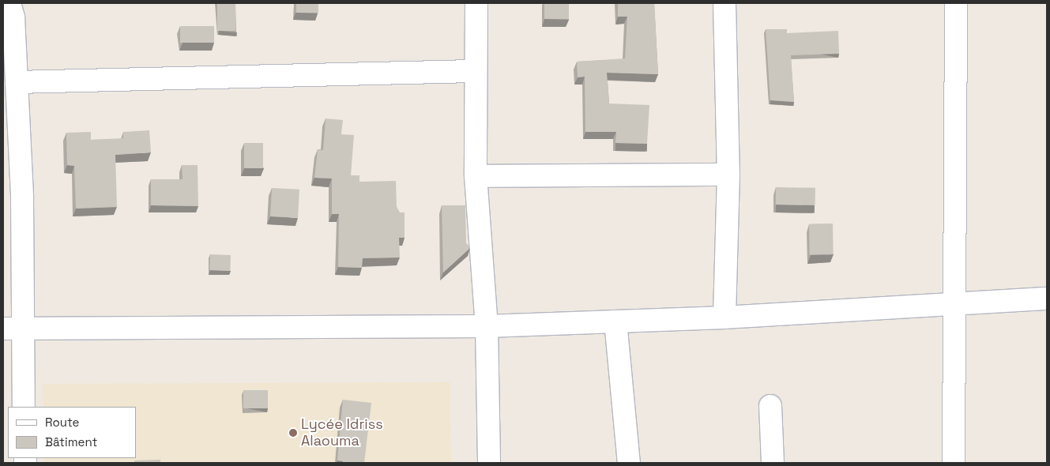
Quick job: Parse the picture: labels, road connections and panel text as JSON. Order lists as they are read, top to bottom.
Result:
{
  "places": ["Lycée Idriss Alaouma"],
  "legend": ["Route", "Bâtiment"]
}
